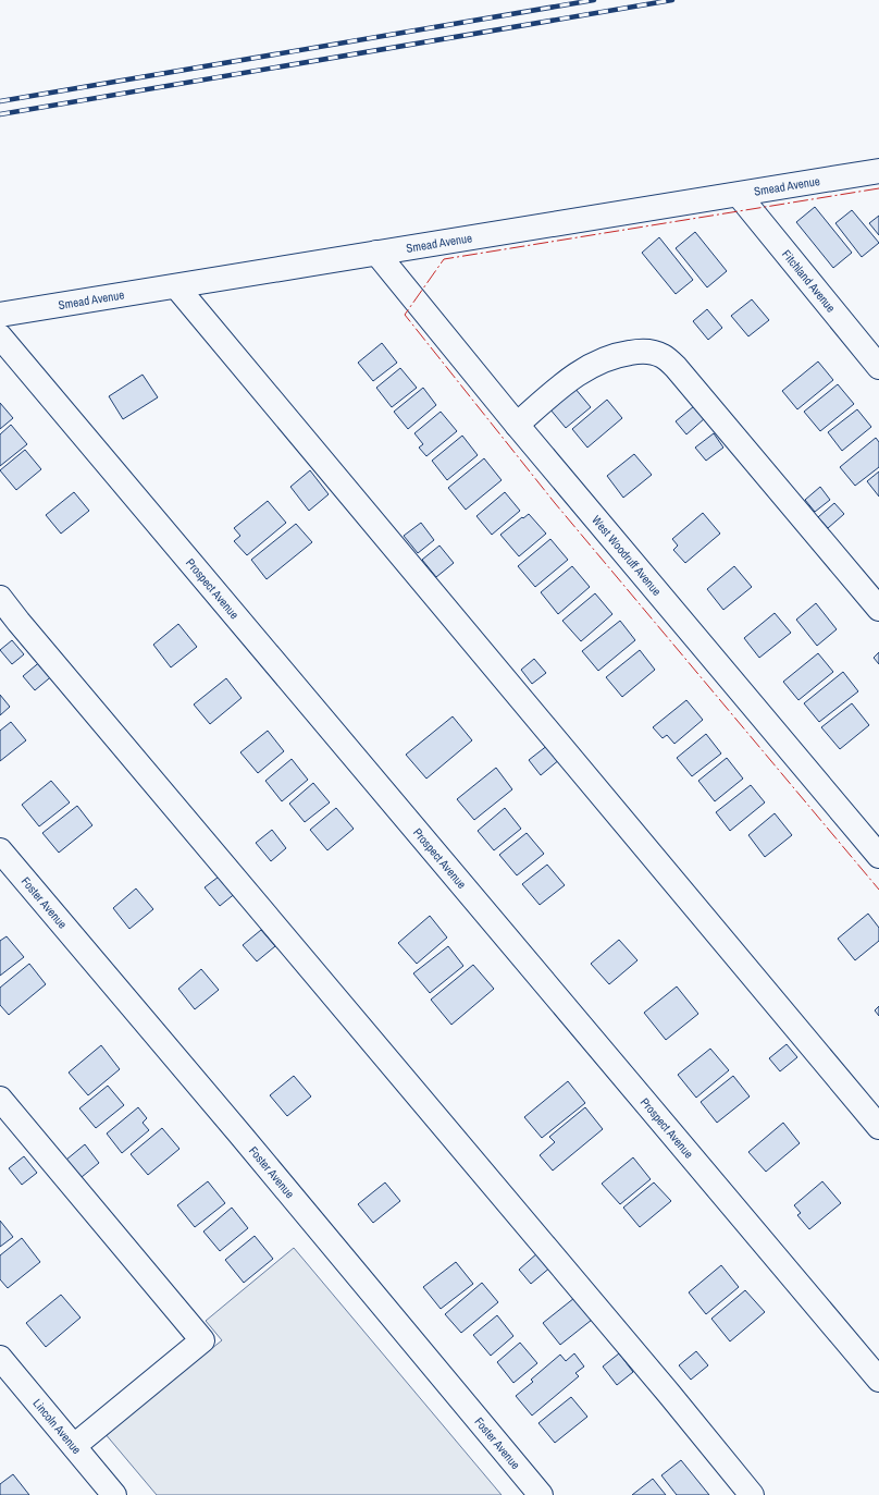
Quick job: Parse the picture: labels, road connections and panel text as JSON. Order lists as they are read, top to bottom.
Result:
{
  "streets": {
    "street": [
      "Smead Avenue",
      "Fitchland Avenue",
      "West Woodruff Avenue",
      "Prospect Avenue",
      "Foster Avenue",
      "Lincoln Avenue"
    ]
  },
  "crossings": [
    ["Smead Avenue", "Fitchland Avenue"],
    ["Smead Avenue", "West Woodruff Avenue"]
  ]
}
